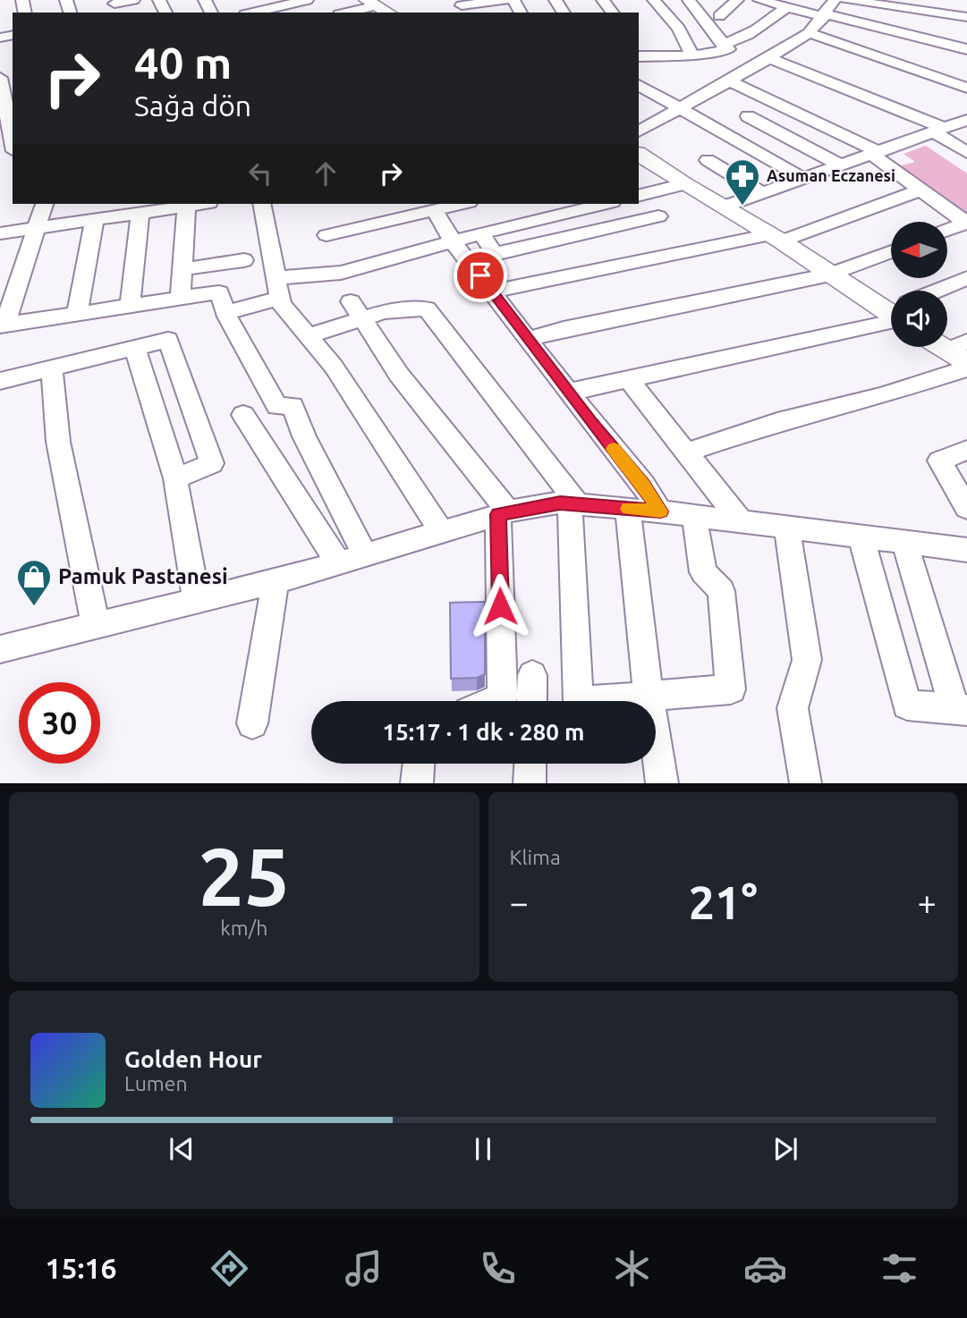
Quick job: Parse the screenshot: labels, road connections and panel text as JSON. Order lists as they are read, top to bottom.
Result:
{
  "places": {
    "pharmacy": ["Asuman Eczanesi"],
    "shop": ["Pamuk Pastanesi"]
  },
  "north": "left",
  "page": {
    "turn": ["40 m", "Sağa dön"],
    "limit": "30",
    "trip": "15:17 · 1 dk · 280 m",
    "tile": [
      ["25", "km/h"],
      "Klima"
    ],
    "heat": ["−", "21°", "+"],
    "song": ["Golden Hour", "Lumen"],
    "tabs": "15:16"
  }
}
